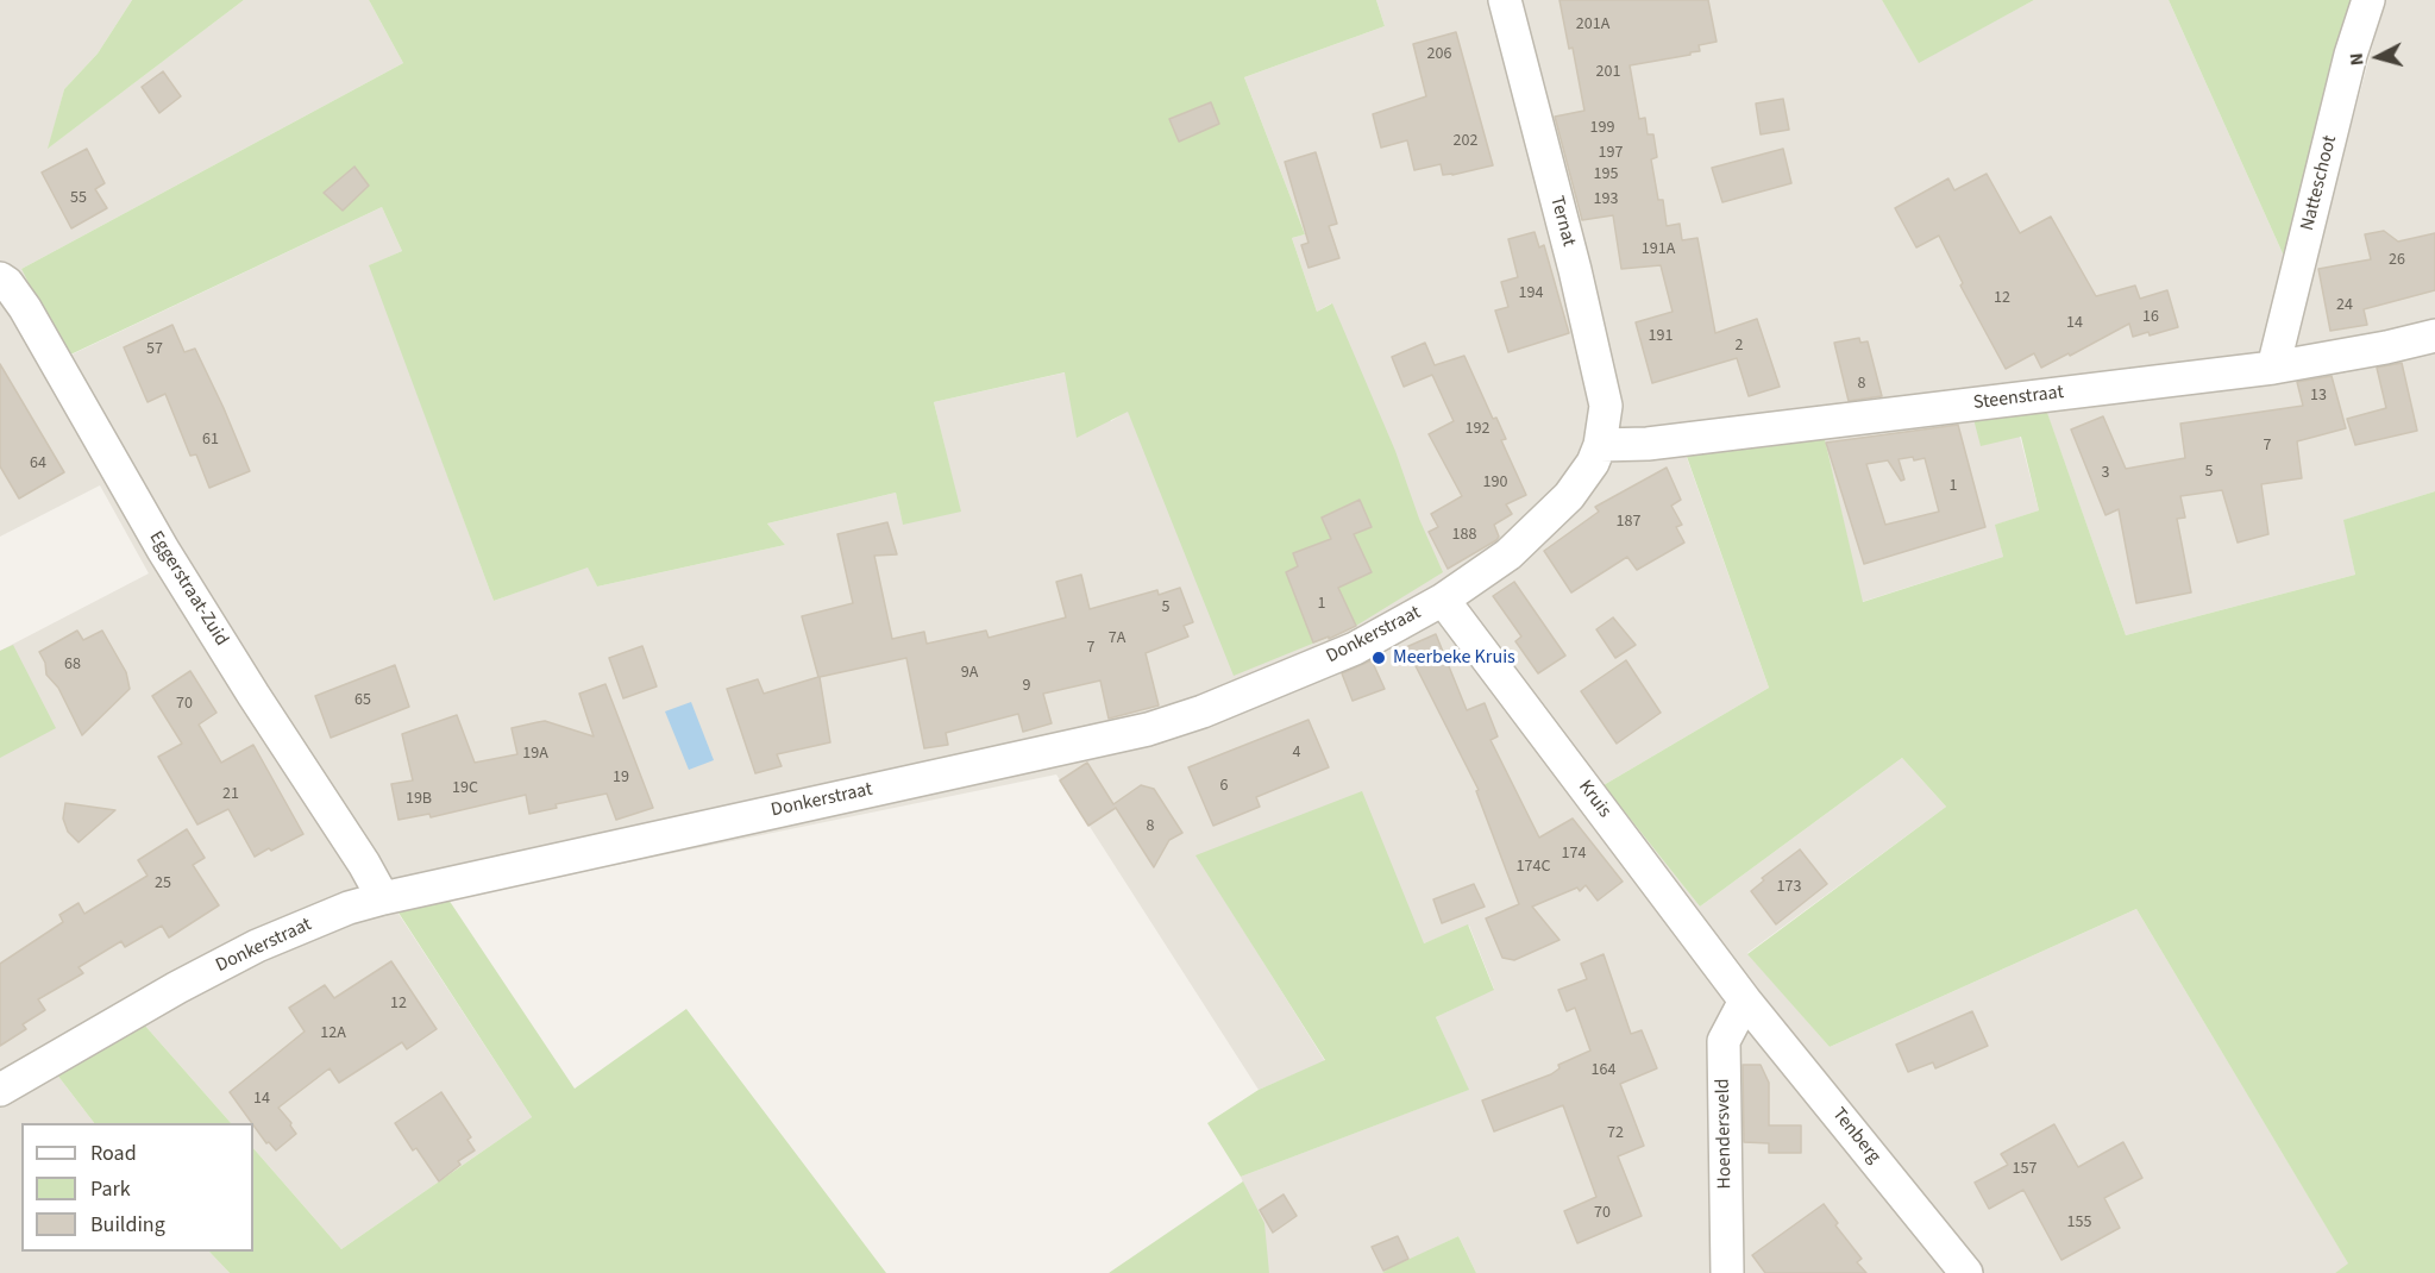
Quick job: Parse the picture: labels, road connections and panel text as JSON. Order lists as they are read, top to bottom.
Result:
{
  "streets": {
    "street": [
      "Natteschoot",
      "Ternat",
      "Steenstraat",
      "Eggerstraat-Zuid",
      "Donkerstraat",
      "Kruis",
      "Hoendersveld",
      "Tenberg"
    ]
  },
  "crossings": [
    ["Natteschoot", "Steenstraat"],
    ["Ternat", "Steenstraat"],
    ["Ternat", "Donkerstraat"],
    ["Steenstraat", "Donkerstraat"],
    ["Eggerstraat-Zuid", "Donkerstraat"],
    ["Donkerstraat", "Kruis"],
    ["Kruis", "Hoendersveld"],
    ["Kruis", "Tenberg"],
    ["Hoendersveld", "Tenberg"]
  ],
  "places": ["Meerbeke Kruis"],
  "house_numbers": [
    "201A",
    "206",
    "201",
    "199",
    "202",
    "197",
    "195",
    "55",
    "193",
    "191A",
    "26",
    "194",
    "12",
    "24",
    "16",
    "14",
    "191",
    "2",
    "57",
    "8",
    "13",
    "192",
    "61",
    "7",
    "64",
    "5",
    "3",
    "190",
    "1",
    "187",
    "188",
    "1",
    "5",
    "7A",
    "7",
    "68",
    "9A",
    "9",
    "65",
    "70",
    "4",
    "19A",
    "19",
    "6",
    "19C",
    "21",
    "19B",
    "8",
    "174",
    "174C",
    "25",
    "173",
    "12",
    "12A",
    "164",
    "14",
    "72",
    "157",
    "70",
    "155"
  ],
  "legend": ["Road", "Park", "Building"],
  "north": "left"
}
